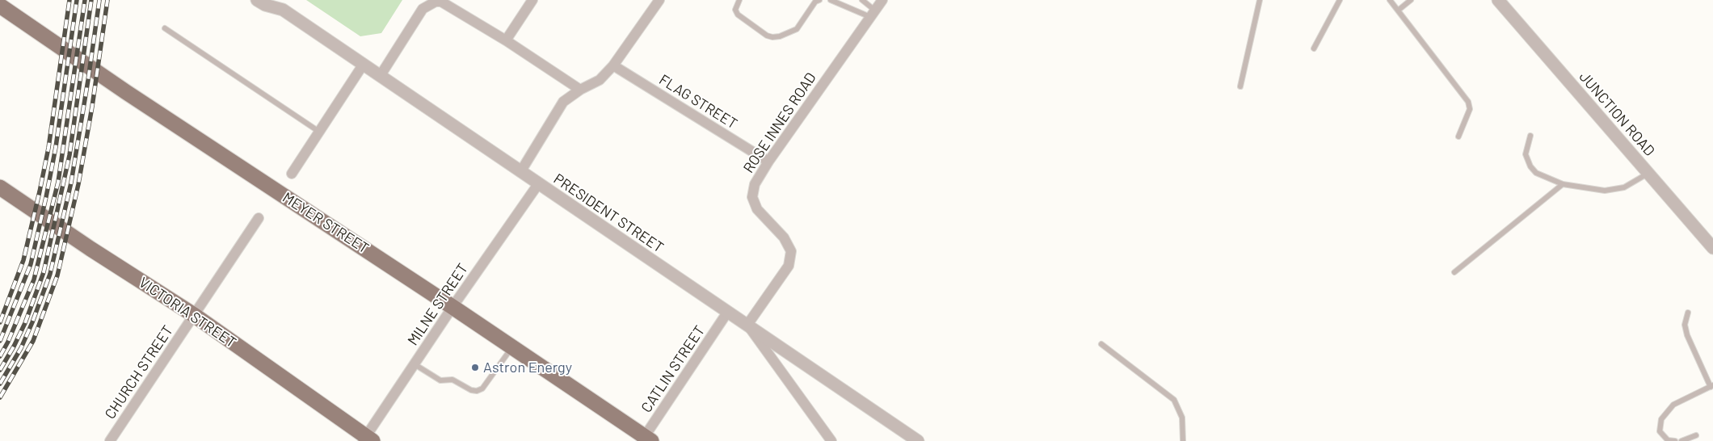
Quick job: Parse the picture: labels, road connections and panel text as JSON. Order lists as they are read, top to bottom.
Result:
{
  "streets": {
    "main road": ["MEYER STREET", "VICTORIA STREET"],
    "street": [
      "FLAG STREET",
      "JUNCTION ROAD",
      "ROSE INNES ROAD",
      "PRESIDENT STREET",
      "MILNE STREET",
      "CATLIN STREET",
      "CHURCH STREET"
    ]
  },
  "crossings": [
    ["FLAG STREET", "ROSE INNES ROAD"],
    ["ROSE INNES ROAD", "PRESIDENT STREET"],
    ["PRESIDENT STREET", "MILNE STREET"],
    ["PRESIDENT STREET", "CATLIN STREET"],
    ["MEYER STREET", "MILNE STREET"],
    ["MEYER STREET", "CATLIN STREET"],
    ["MILNE STREET", "VICTORIA STREET"],
    ["VICTORIA STREET", "CHURCH STREET"]
  ],
  "places": ["Astron Energy"]
}
